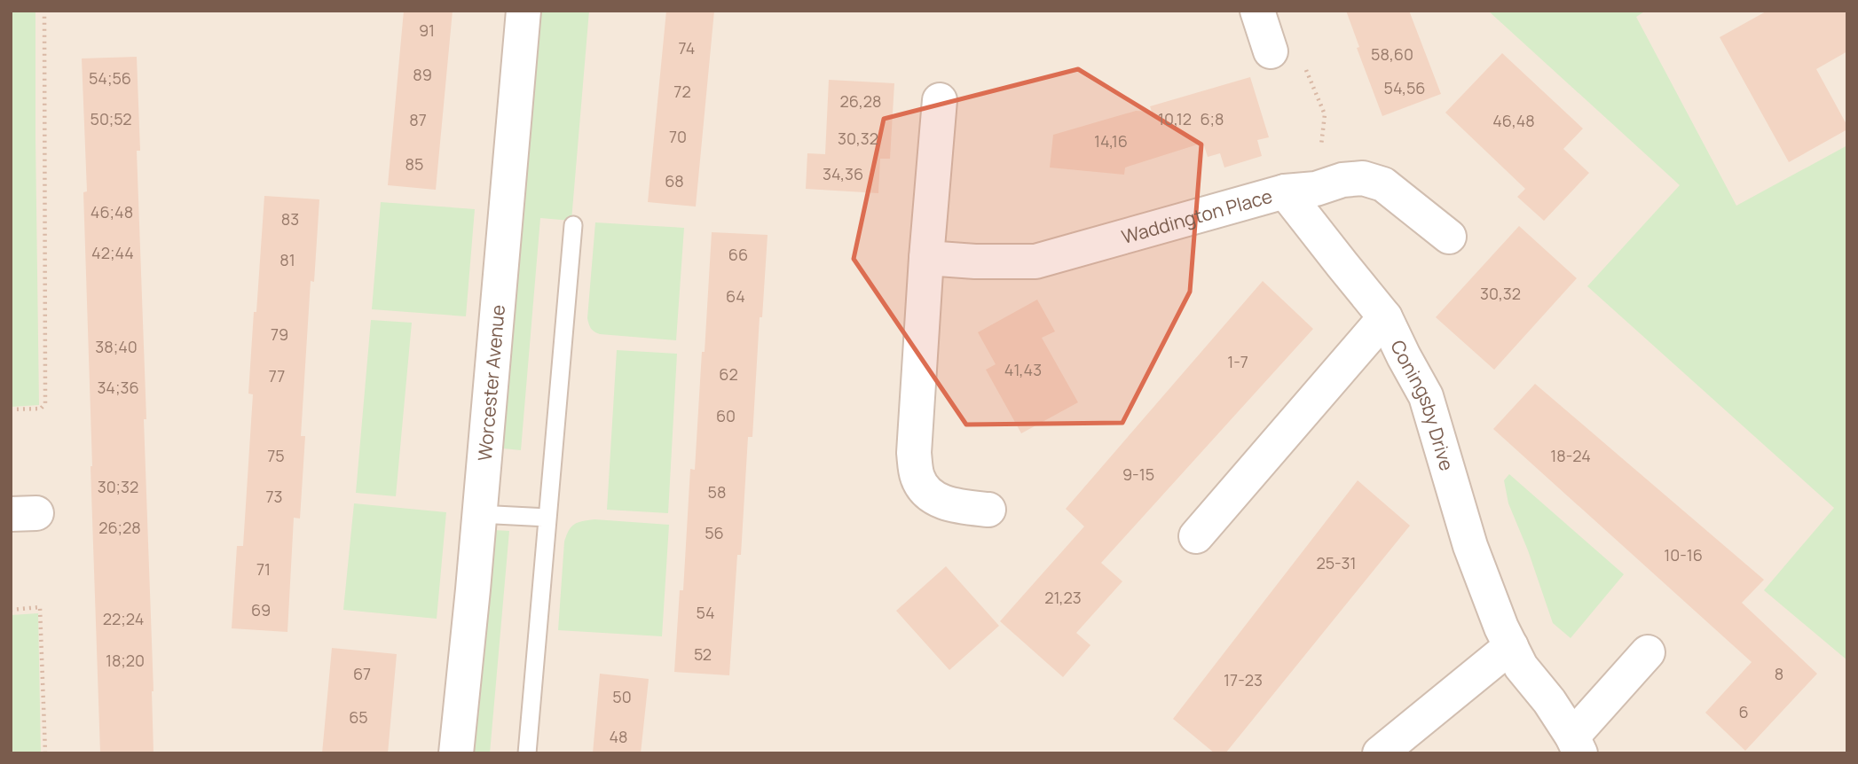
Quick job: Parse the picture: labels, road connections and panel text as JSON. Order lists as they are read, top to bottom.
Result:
{
  "streets": {
    "street": ["Waddington Place", "Worcester Avenue", "Coningsby Drive"]
  },
  "crossings": [
    ["Waddington Place", "Coningsby Drive"]
  ],
  "house_numbers": [
    "91",
    "74",
    "58,60",
    "89",
    "54;56",
    "54,56",
    "72",
    "26,28",
    "50;52",
    "10,12",
    "6;8",
    "87",
    "46,48",
    "70",
    "30,32",
    "14,16",
    "85",
    "34,36",
    "68",
    "46;48",
    "83",
    "42;44",
    "66",
    "81",
    "30,32",
    "64",
    "79",
    "38;40",
    "1-7",
    "41,43",
    "62",
    "77",
    "34;36",
    "60",
    "75",
    "18-24",
    "9-15",
    "30;32",
    "58",
    "73",
    "26;28",
    "56",
    "10-16",
    "25-31",
    "71",
    "21,23",
    "69",
    "54",
    "22;24",
    "52",
    "18;20",
    "67",
    "8",
    "17-23",
    "50",
    "6",
    "65",
    "48"
  ]
}
